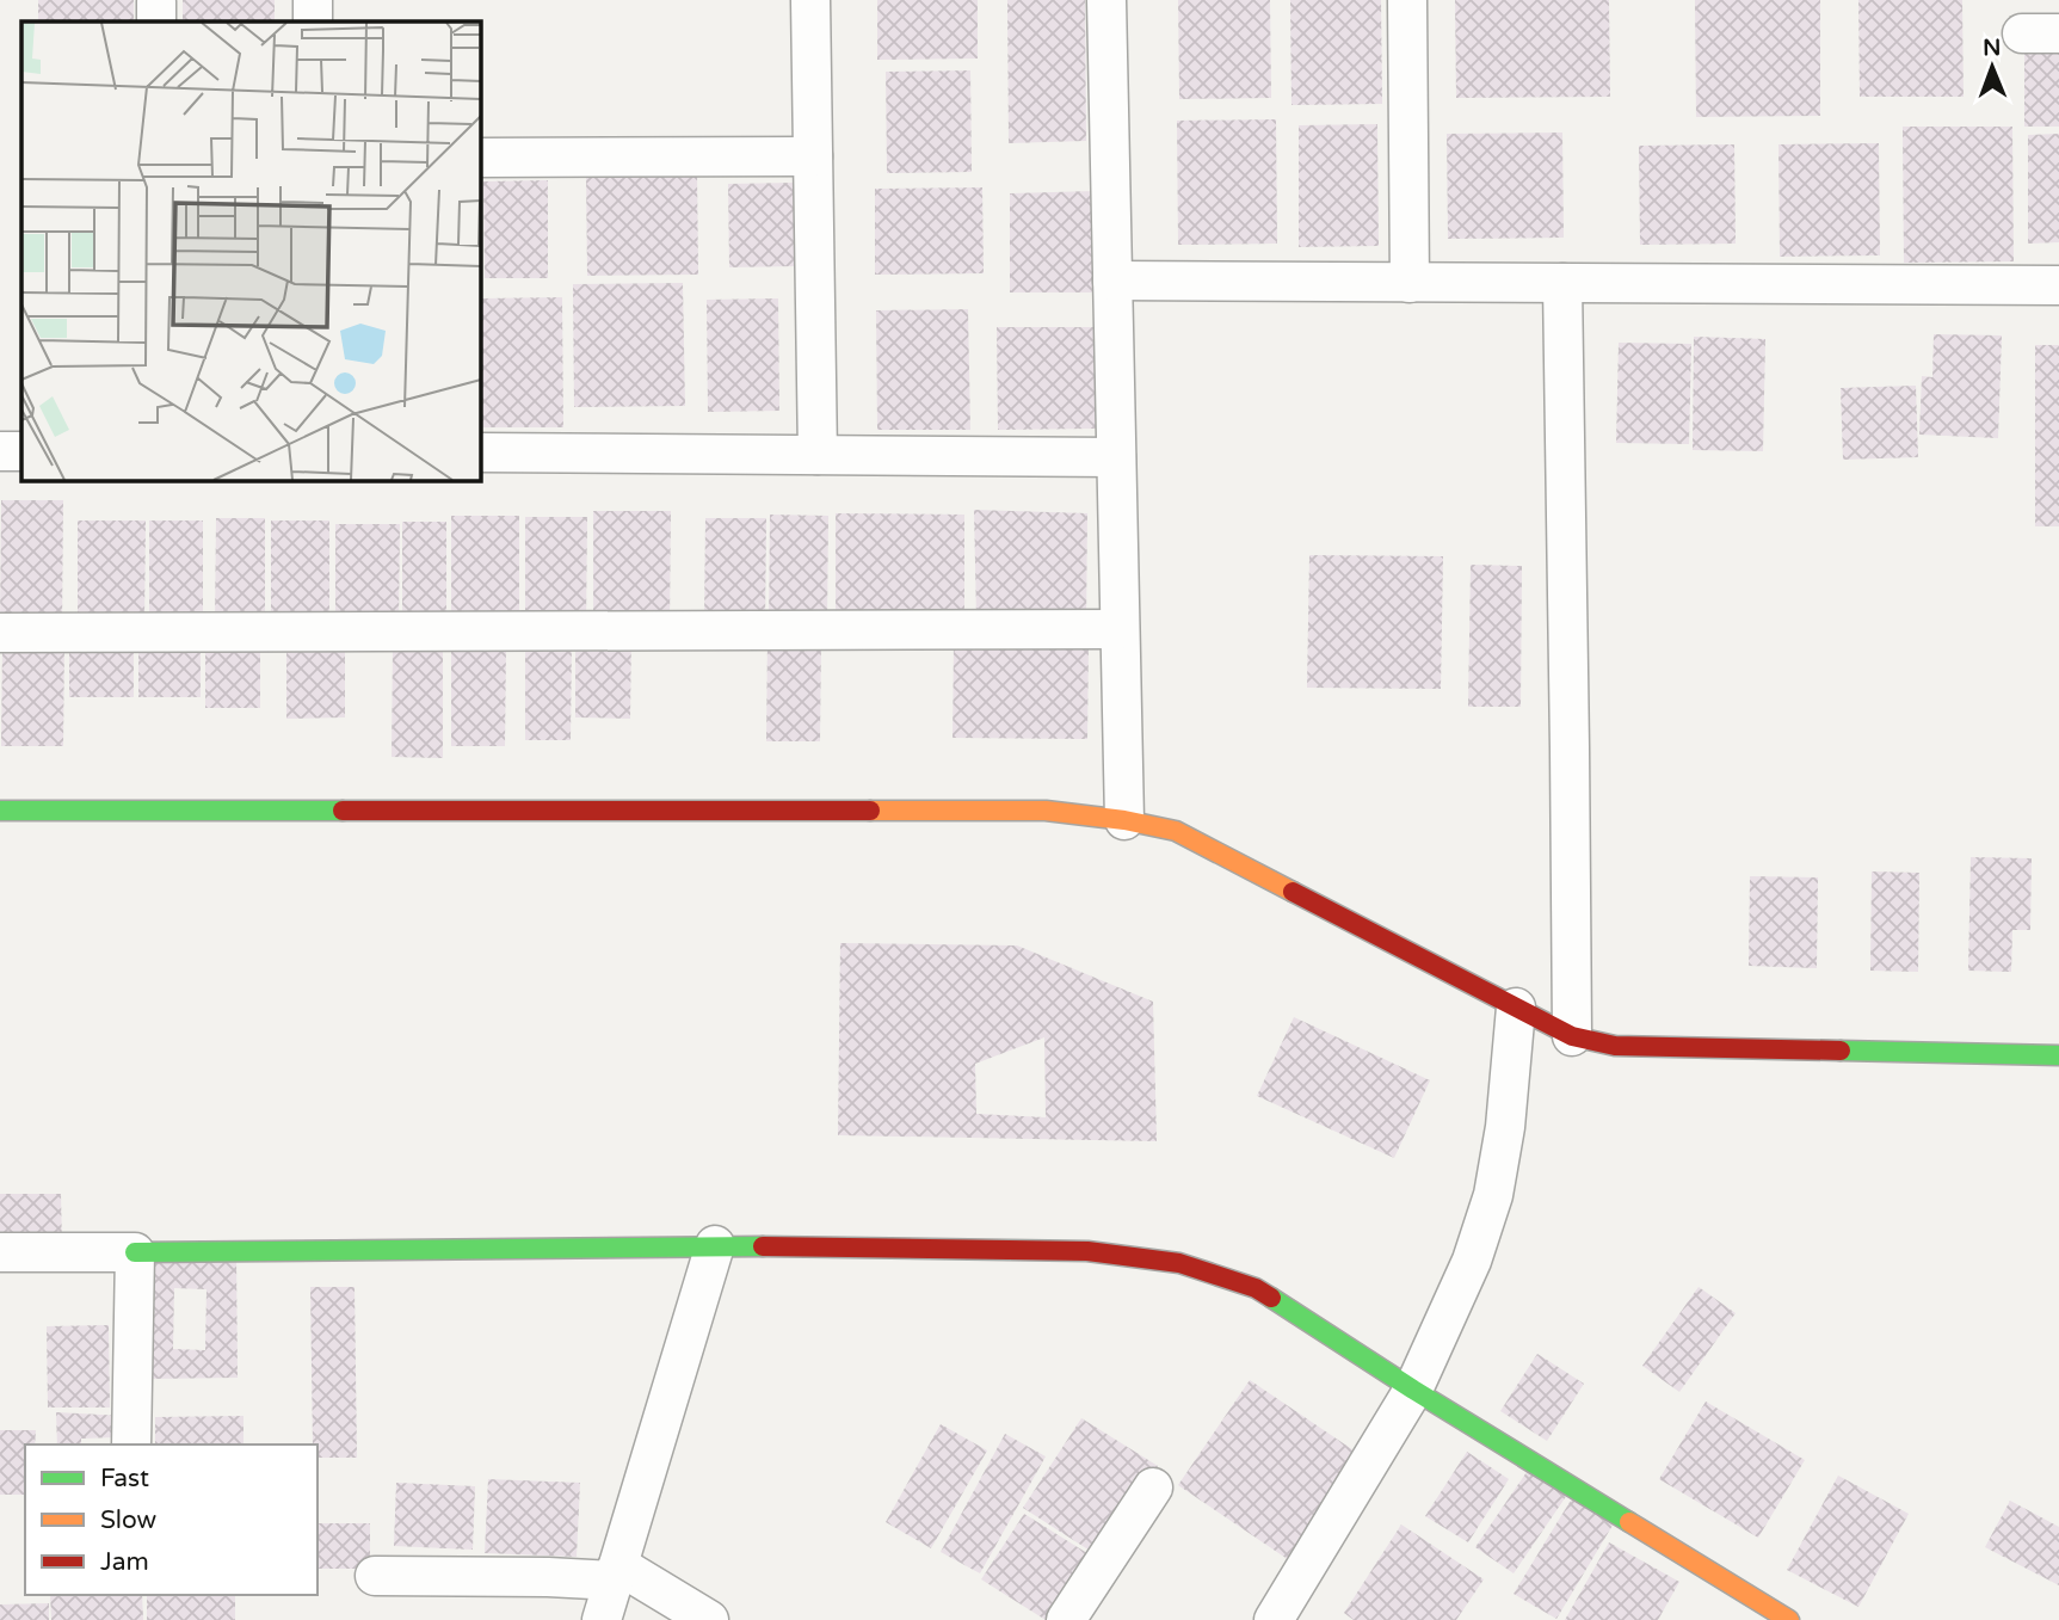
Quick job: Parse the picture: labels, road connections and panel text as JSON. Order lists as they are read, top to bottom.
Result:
{
  "legend": ["Fast", "Slow", "Jam"],
  "north": "top"
}
